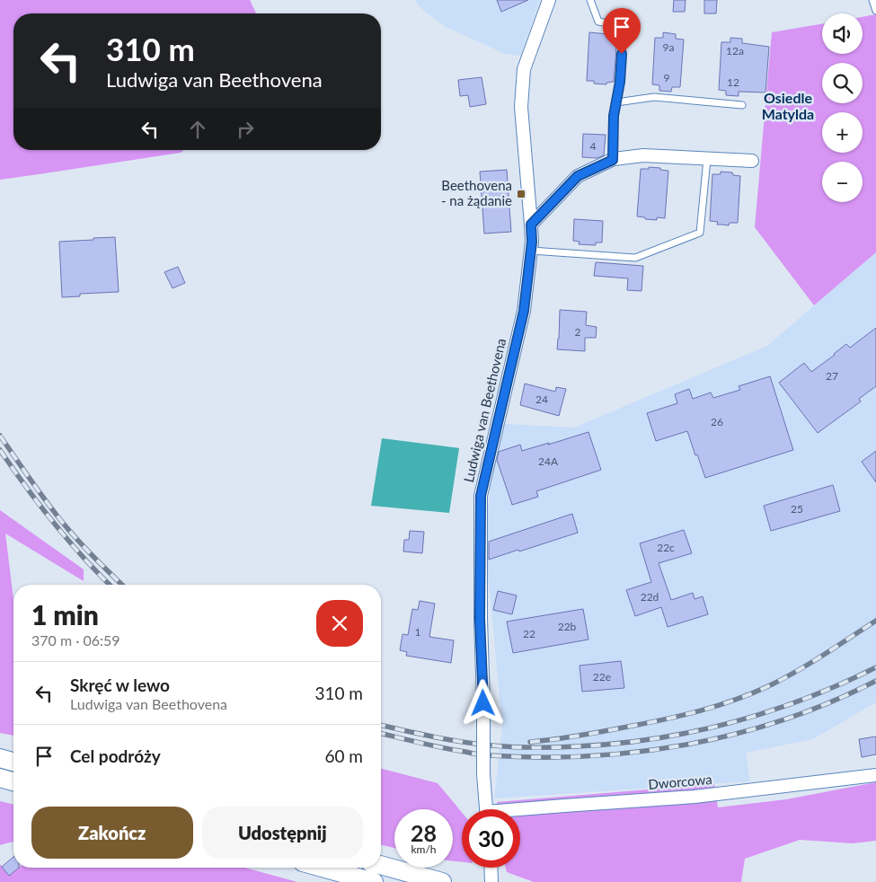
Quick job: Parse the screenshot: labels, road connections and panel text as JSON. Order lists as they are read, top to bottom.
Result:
{
  "streets": {
    "street": ["Ludwiga van Beethovena", "Dworcowa"]
  },
  "districts": ["Osiedle Matylda"],
  "places": {
    "transit": ["Beethovena - na żądanie"]
  },
  "house_numbers": [
    "9a",
    "12a",
    "9",
    "12",
    "4",
    "2",
    "27",
    "24",
    "26",
    "24A",
    "25",
    "22c",
    "22d",
    "22b",
    "1",
    "22",
    "22e"
  ],
  "page": {
    "map_buttons": ["+", "−"],
    "turn": ["310 m", "Ludwiga van Beethovena"],
    "heading": ["1 min", "370 m · 06:59"],
    "list": [
      {
        "name": "Skręć w lewo",
        "note": "Ludwiga van Beethovena",
        "value": "310 m"
      },
      {
        "name": "Cel podróży",
        "value": "60 m"
      }
    ],
    "buttons": ["Zakończ", "Udostępnij"],
    "speed": "28 km/h",
    "limit": "30"
  }
}
